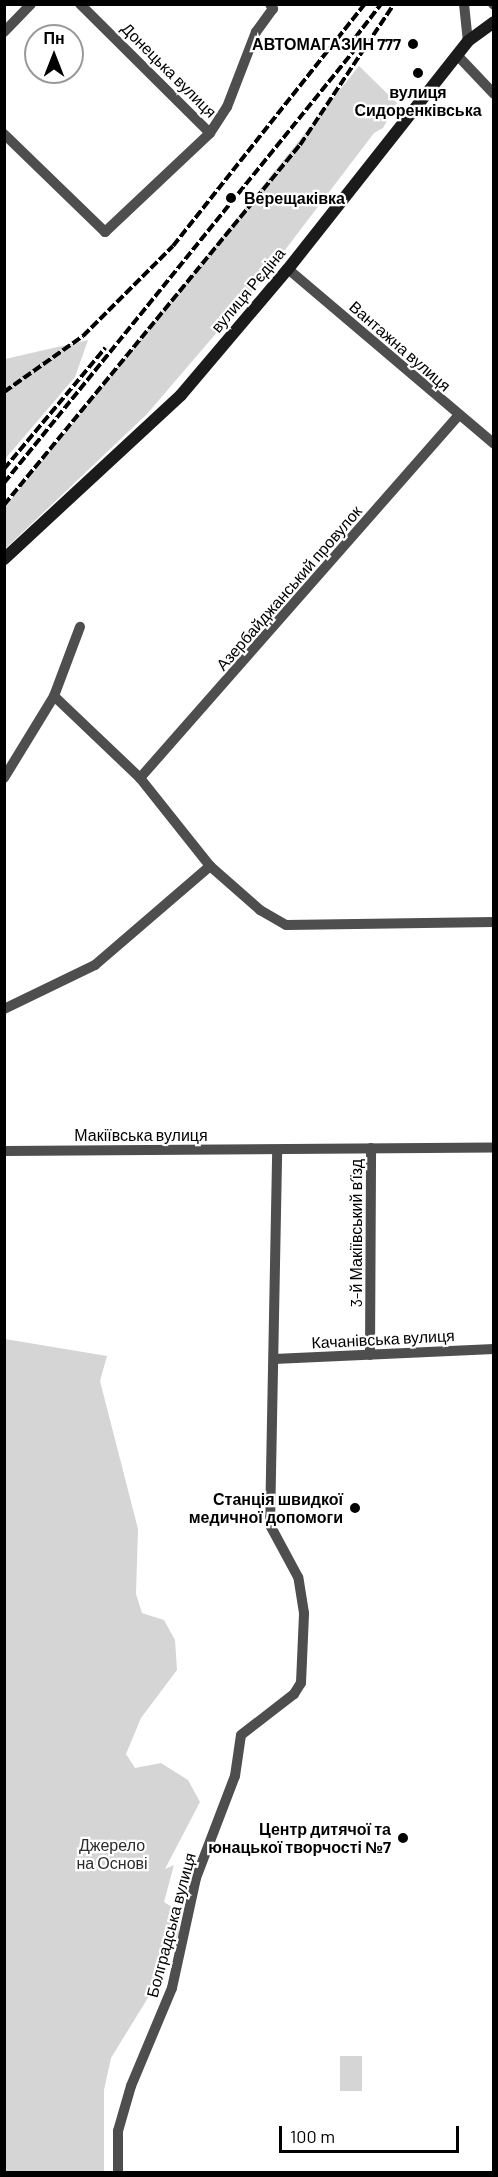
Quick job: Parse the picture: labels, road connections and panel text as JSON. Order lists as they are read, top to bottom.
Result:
{
  "streets": {
    "main road": ["вулиця Рєдіна"],
    "street": [
      "Донецька вулиця",
      "Вантажна вулиця",
      "Азербайджанський провулок",
      "Макіївська вулиця",
      "3-й Макіївський в’їзд",
      "Качанівська вулиця",
      "Болградська вулиця"
    ]
  },
  "crossings": [
    ["вулиця Рєдіна", "Вантажна вулиця"],
    ["Вантажна вулиця", "Азербайджанський провулок"],
    ["Макіївська вулиця", "3-й Макіївський в’їзд"],
    ["3-й Макіївський в’їзд", "Качанівська вулиця"],
    ["Качанівська вулиця", "Болградська вулиця"]
  ],
  "parks": ["Джерело на Основі"],
  "places": [
    "АВТОМАГАЗИН 777",
    "вулиця Сидоренківська",
    "Верещаківка",
    "Станція швидкої медичної допомоги",
    "Центр дитячої та юнацької творчості №7"
  ],
  "scale_bar": "100 m",
  "north": "top"
}
